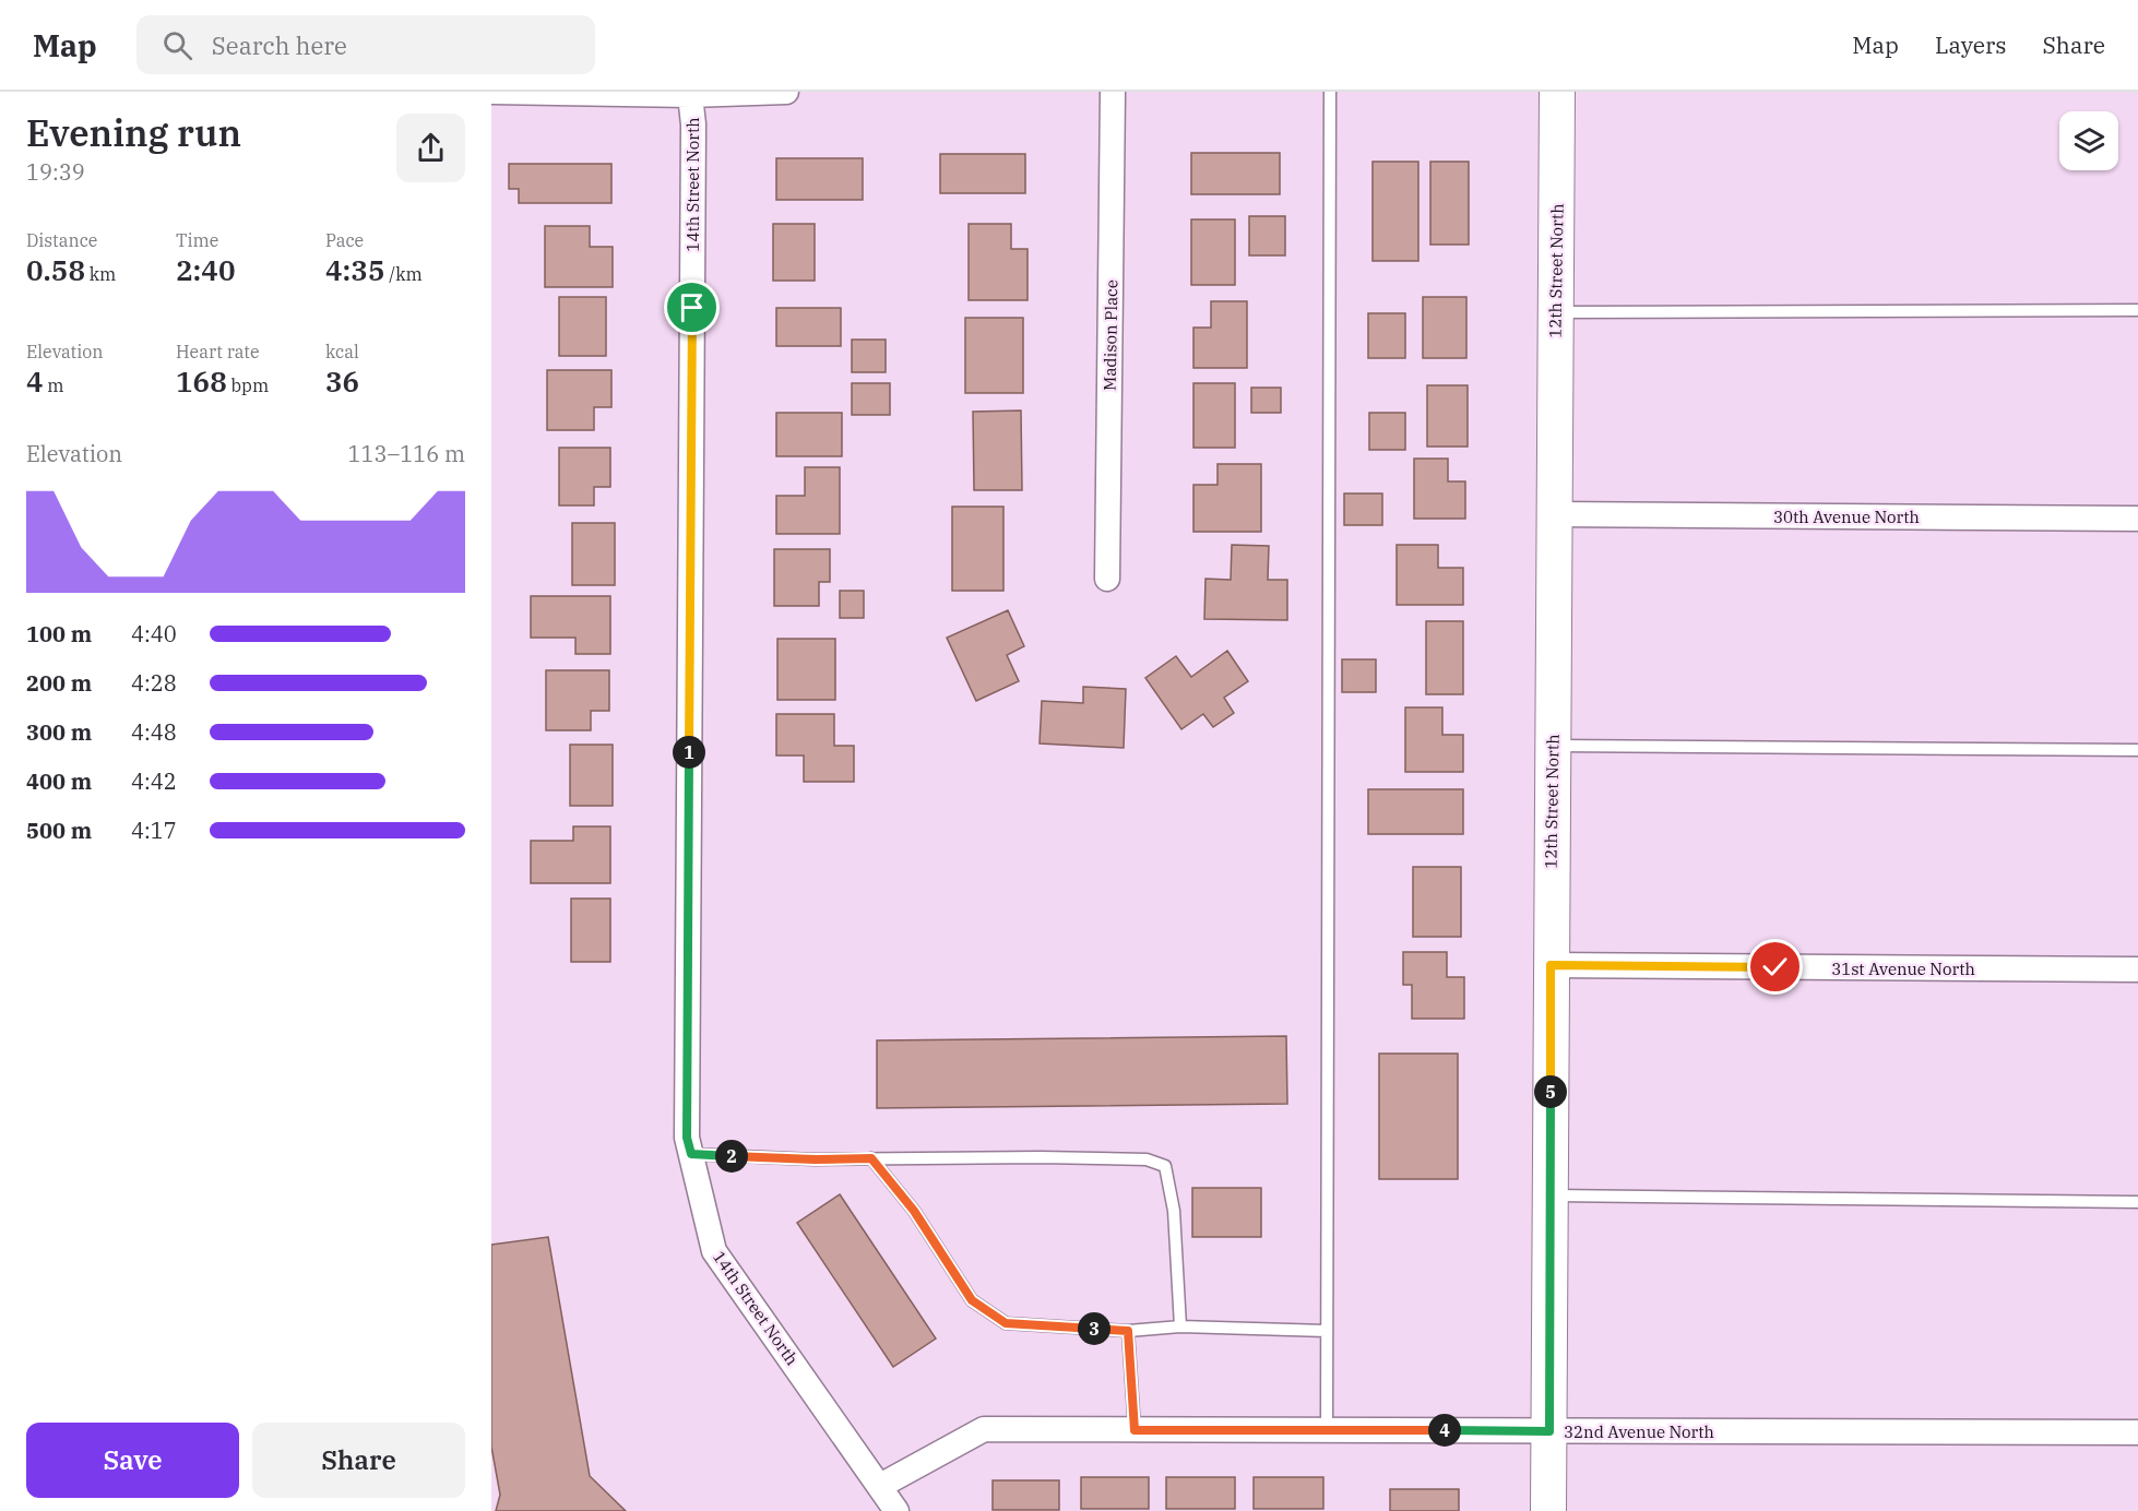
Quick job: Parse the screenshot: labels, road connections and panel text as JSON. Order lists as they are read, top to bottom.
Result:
{
  "streets": {
    "street": [
      "14th Street North",
      "12th Street North",
      "Madison Place",
      "30th Avenue North",
      "31st Avenue North",
      "32nd Avenue North"
    ]
  },
  "crossings": [
    ["14th Street North", "32nd Avenue North"],
    ["12th Street North", "30th Avenue North"],
    ["12th Street North", "31st Avenue North"],
    ["12th Street North", "32nd Avenue North"]
  ],
  "page": {
    "header": "Map",
    "search": "Search here",
    "nav": ["Map", "Layers", "Share"],
    "heading": ["Evening run", "19:39"],
    "stats": [
      ["Distance", "0.58 km"],
      ["Time", "2:40"],
      ["Pace", "4:35 /km"],
      ["Elevation", "4 m"],
      ["Heart rate", "168 bpm"],
      ["kcal", "36"]
    ],
    "chart": ["Elevation", "113–116 m"],
    "list": [
      {
        "name": "100 m",
        "note": "4:40"
      },
      {
        "name": "200 m",
        "note": "4:28"
      },
      {
        "name": "300 m",
        "note": "4:48"
      },
      {
        "name": "400 m",
        "note": "4:42"
      },
      {
        "name": "500 m",
        "note": "4:17"
      }
    ],
    "pins": [
      "1",
      "5",
      "2",
      "3",
      "4"
    ],
    "buttons": ["Save", "Share"]
  }
}
